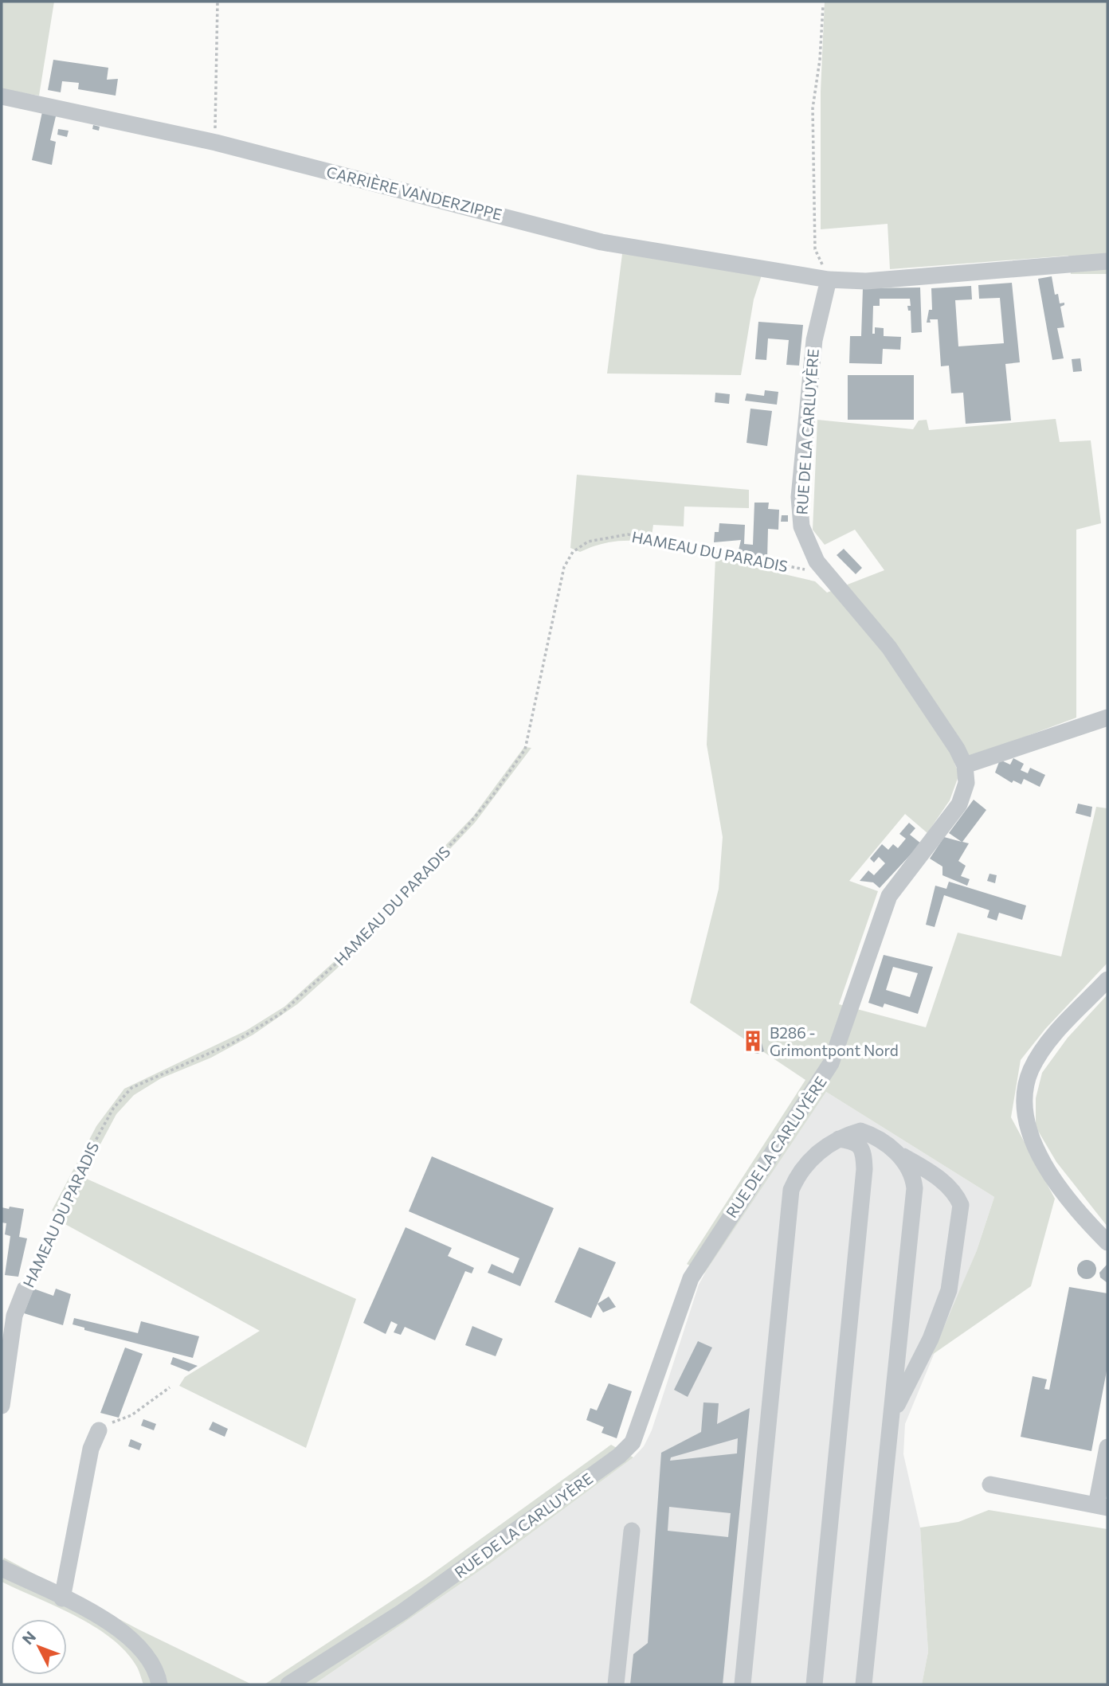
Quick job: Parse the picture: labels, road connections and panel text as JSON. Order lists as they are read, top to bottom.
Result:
{
  "streets": {
    "street": ["CARRIÈRE VANDERZIPPE", "RUE DE LA CARLUYÈRE", "HAMEAU DU PARADIS"]
  },
  "crossings": [
    ["CARRIÈRE VANDERZIPPE", "RUE DE LA CARLUYÈRE"],
    ["RUE DE LA CARLUYÈRE", "HAMEAU DU PARADIS"]
  ],
  "places": {
    "building": ["B286 - Grimontpont Nord"]
  },
  "north": "top left"
}
